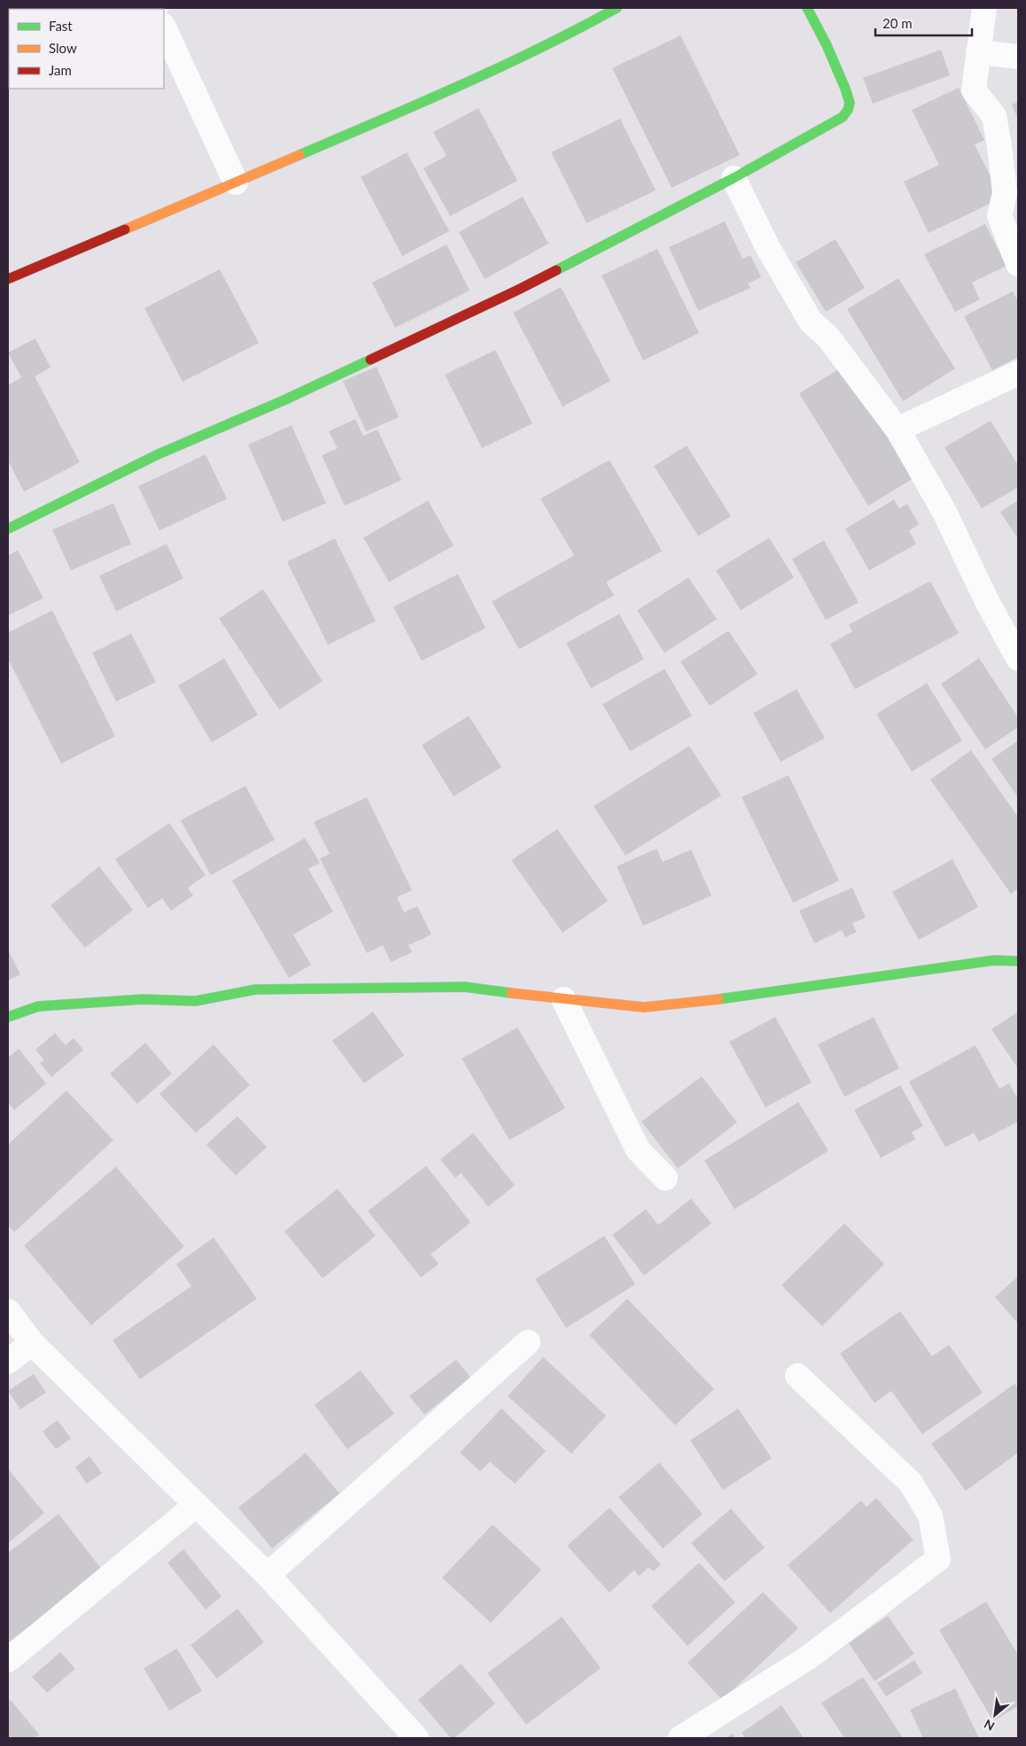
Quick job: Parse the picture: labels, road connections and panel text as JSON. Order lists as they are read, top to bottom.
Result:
{
  "legend": ["Fast", "Slow", "Jam"],
  "scale_bar": "20 m",
  "north": "bottom left"
}
